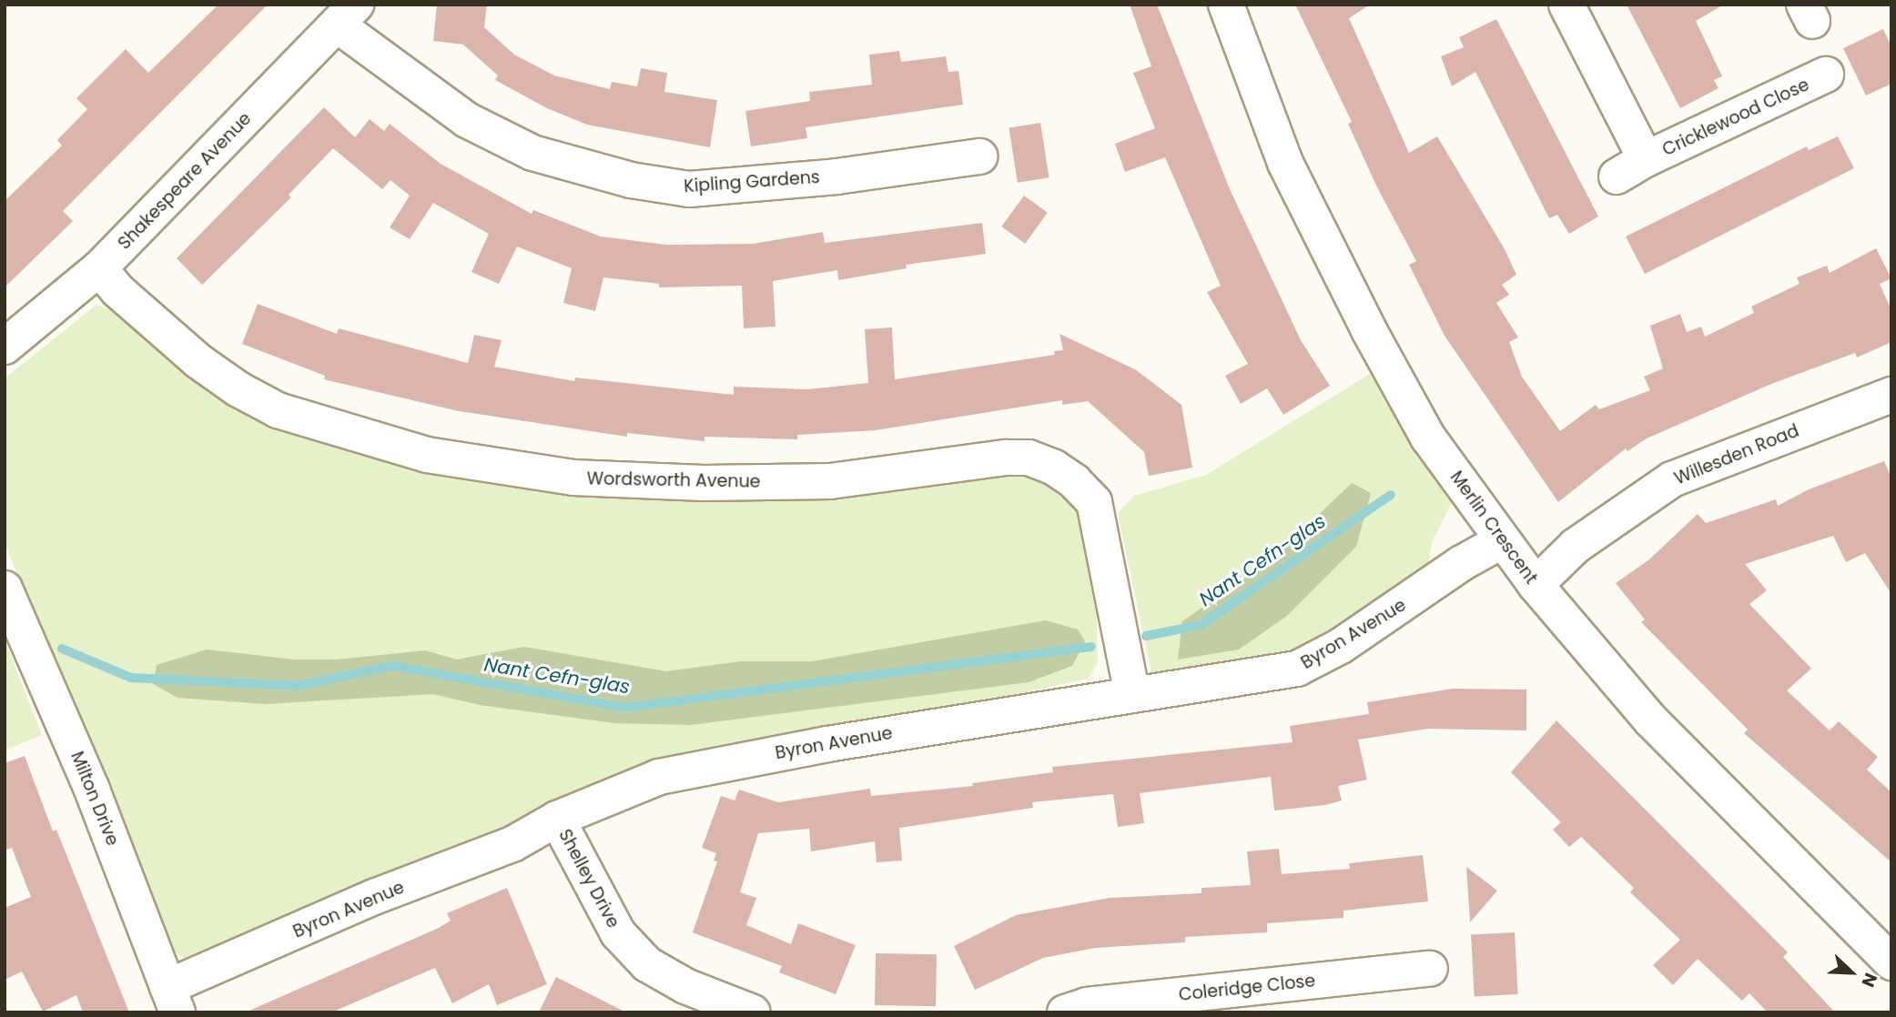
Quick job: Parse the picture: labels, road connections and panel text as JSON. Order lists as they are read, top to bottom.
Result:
{
  "streets": {
    "street": [
      "Cricklewood Close",
      "Shakespeare Avenue",
      "Kipling Gardens",
      "Willesden Road",
      "Wordsworth Avenue",
      "Merlin Crescent",
      "Byron Avenue",
      "Milton Drive",
      "Shelley Drive",
      "Coleridge Close"
    ]
  },
  "crossings": [
    ["Shakespeare Avenue", "Kipling Gardens"],
    ["Shakespeare Avenue", "Wordsworth Avenue"],
    ["Willesden Road", "Merlin Crescent"],
    ["Wordsworth Avenue", "Byron Avenue"],
    ["Merlin Crescent", "Byron Avenue"],
    ["Byron Avenue", "Milton Drive"],
    ["Byron Avenue", "Shelley Drive"]
  ],
  "water": ["Nant Cefn-glas"],
  "north": "bottom right"
}
